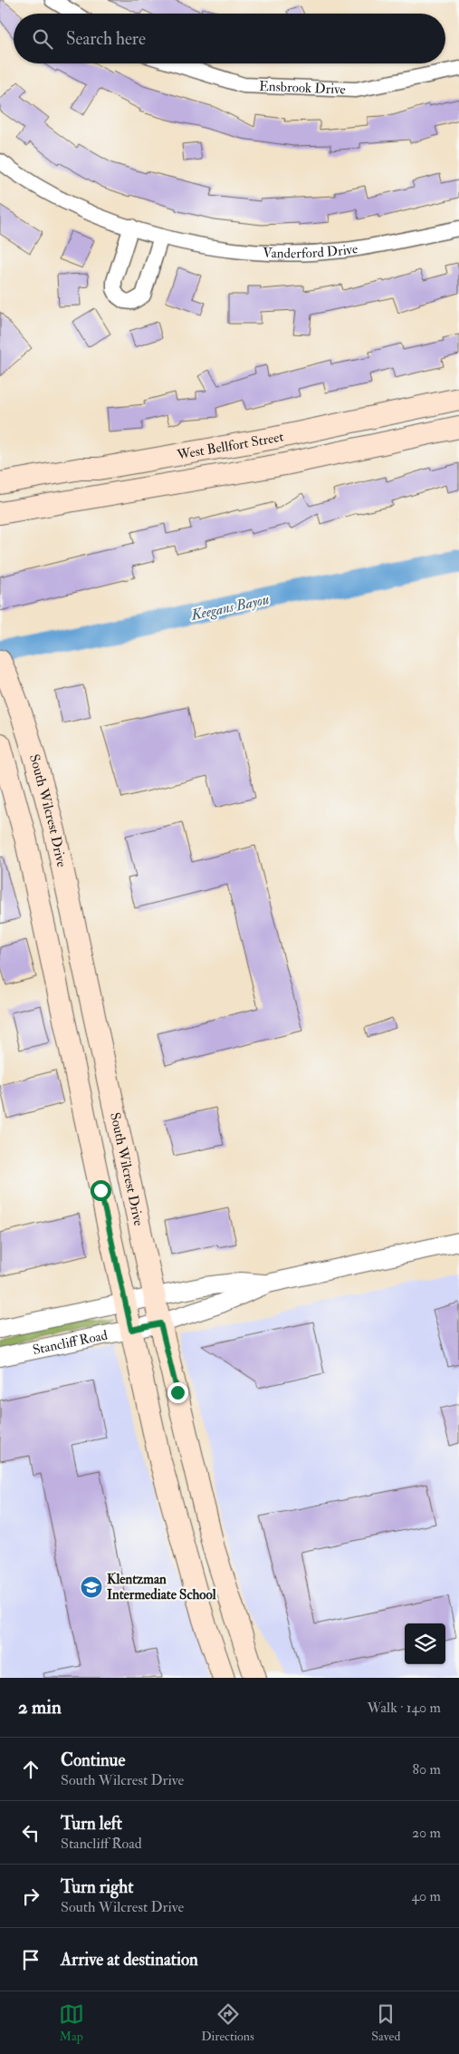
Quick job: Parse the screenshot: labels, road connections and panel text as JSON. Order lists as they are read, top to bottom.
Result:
{
  "streets": {
    "main road": ["West Bellfort Street", "South Wilcrest Drive"],
    "street": ["Ensbrook Drive", "Vanderford Drive", "Stancliff Road"]
  },
  "crossings": [
    ["South Wilcrest Drive", "Stancliff Road"]
  ],
  "water": ["Keegans Bayou"],
  "places": {
    "school or university": ["Klentzman Intermediate School"]
  },
  "page": {
    "search": "Search here",
    "heading": ["2 min", "Walk · 140 m"],
    "list": [
      ["Continue", "South Wilcrest Drive", "80 m"],
      ["Turn left", "Stancliff Road", "20 m"],
      ["Turn right", "South Wilcrest Drive", "40 m"],
      "Arrive at destination"
    ],
    "nav": ["Map", "Directions", "Saved"]
  }
}
